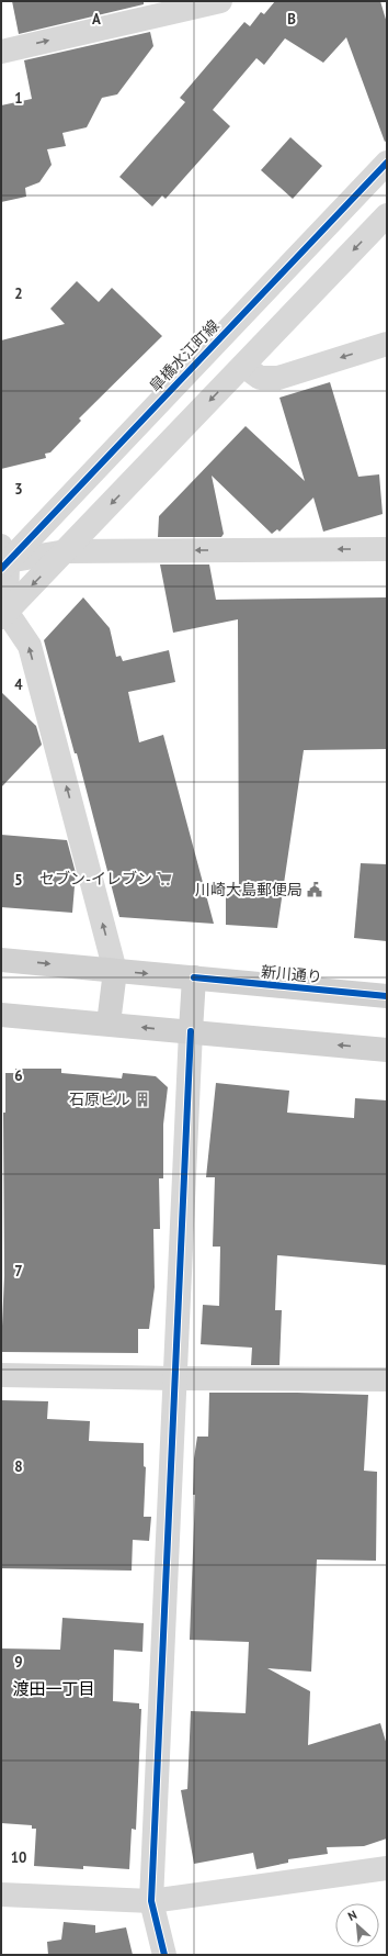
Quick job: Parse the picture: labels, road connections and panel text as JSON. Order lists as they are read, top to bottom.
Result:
{
  "streets": {
    "main road": ["新川通り"],
    "street": ["皐橋水江町線"]
  },
  "districts": ["渡田一丁目"],
  "places": {
    "supermarket": ["セブン-イレブン"],
    "public building": ["川崎大島郵便局"],
    "building": ["石原ビル"]
  },
  "north": "top left",
  "grid": {
    "columns": ["A", "B"],
    "rows": [
      "1",
      "2",
      "3",
      "4",
      "5",
      "6",
      "7",
      "8",
      "9",
      "10"
    ]
  }
}
